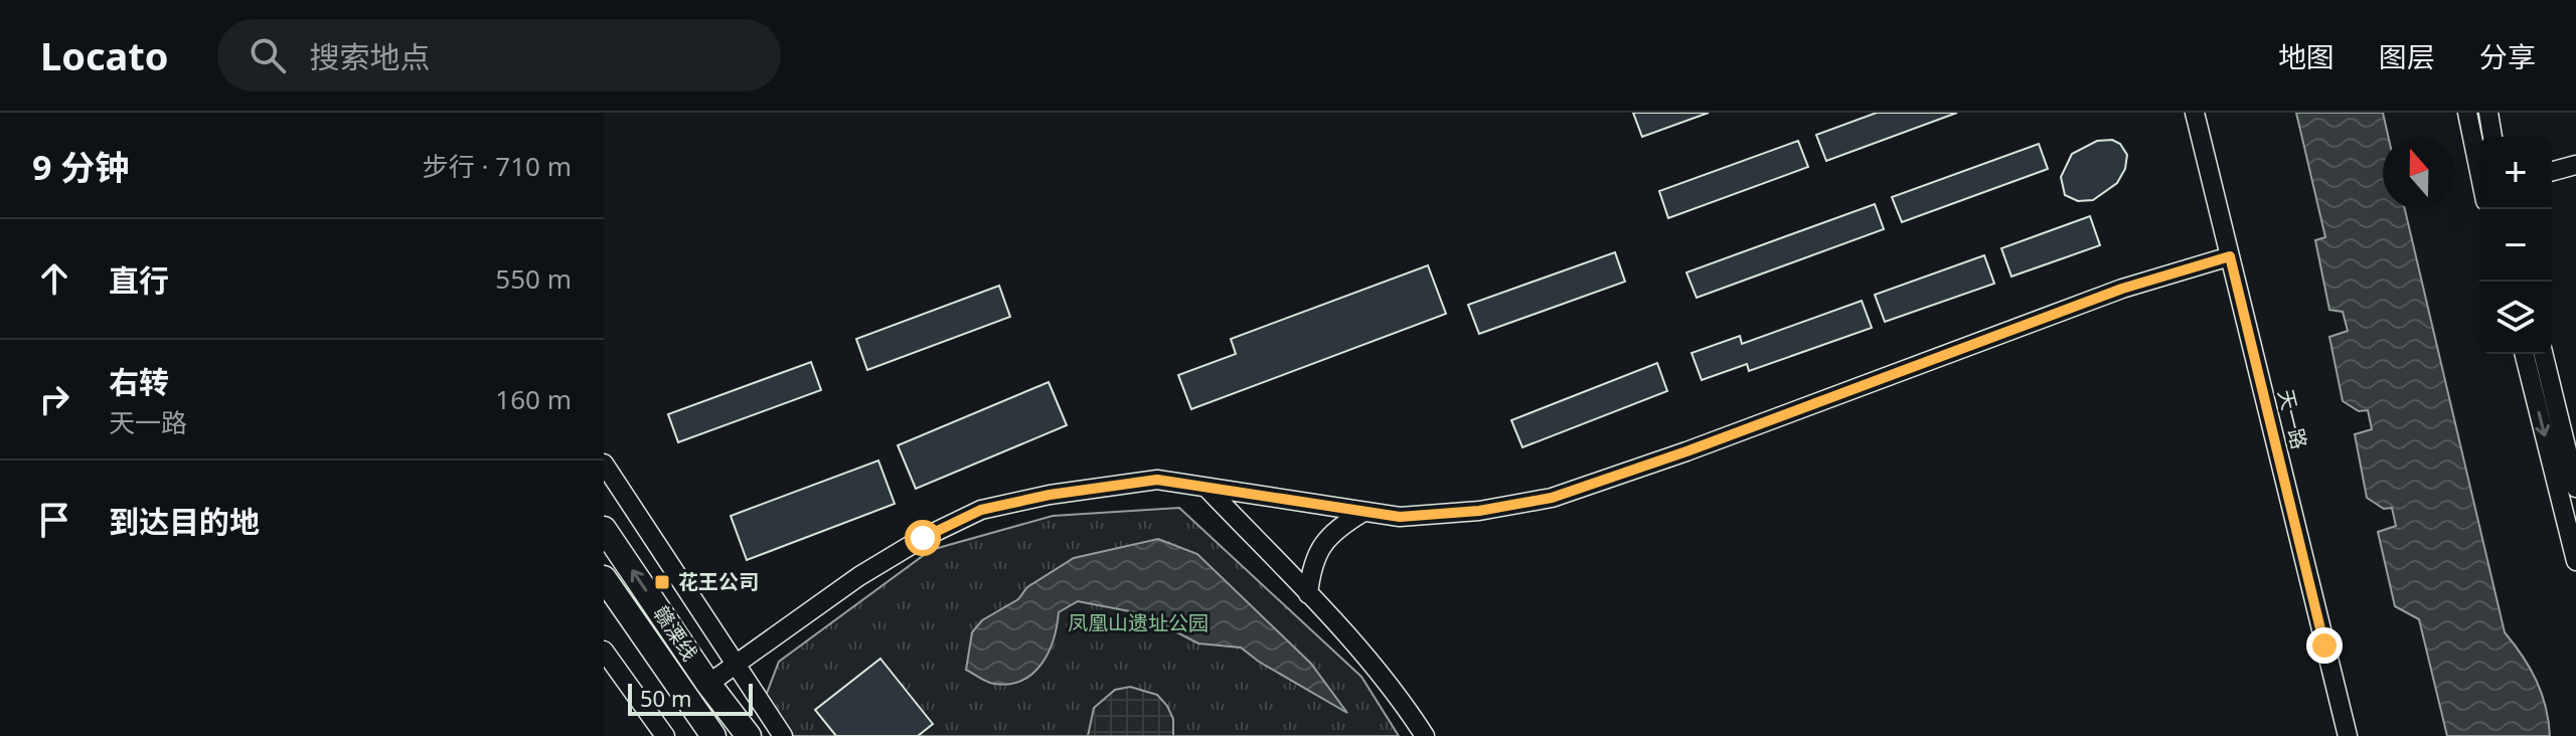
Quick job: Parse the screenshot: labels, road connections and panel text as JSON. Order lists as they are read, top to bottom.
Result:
{
  "streets": {
    "main road": ["赣溧线"],
    "street": ["天一路"]
  },
  "parks": ["凤凰山遗址公园"],
  "places": {
    "transit": ["花王公司"]
  },
  "scale_bar": "50 m",
  "north": "top",
  "page": {
    "header": "Locato",
    "search": "搜索地点",
    "nav": ["地图", "图层", "分享"],
    "heading": ["9 分钟", "步行 · 710 m"],
    "map_buttons": ["+", "−"],
    "list": [
      ["直行", "550 m"],
      ["右转", "天一路", "160 m"],
      "到达目的地"
    ],
    "scale": "50 m"
  }
}
